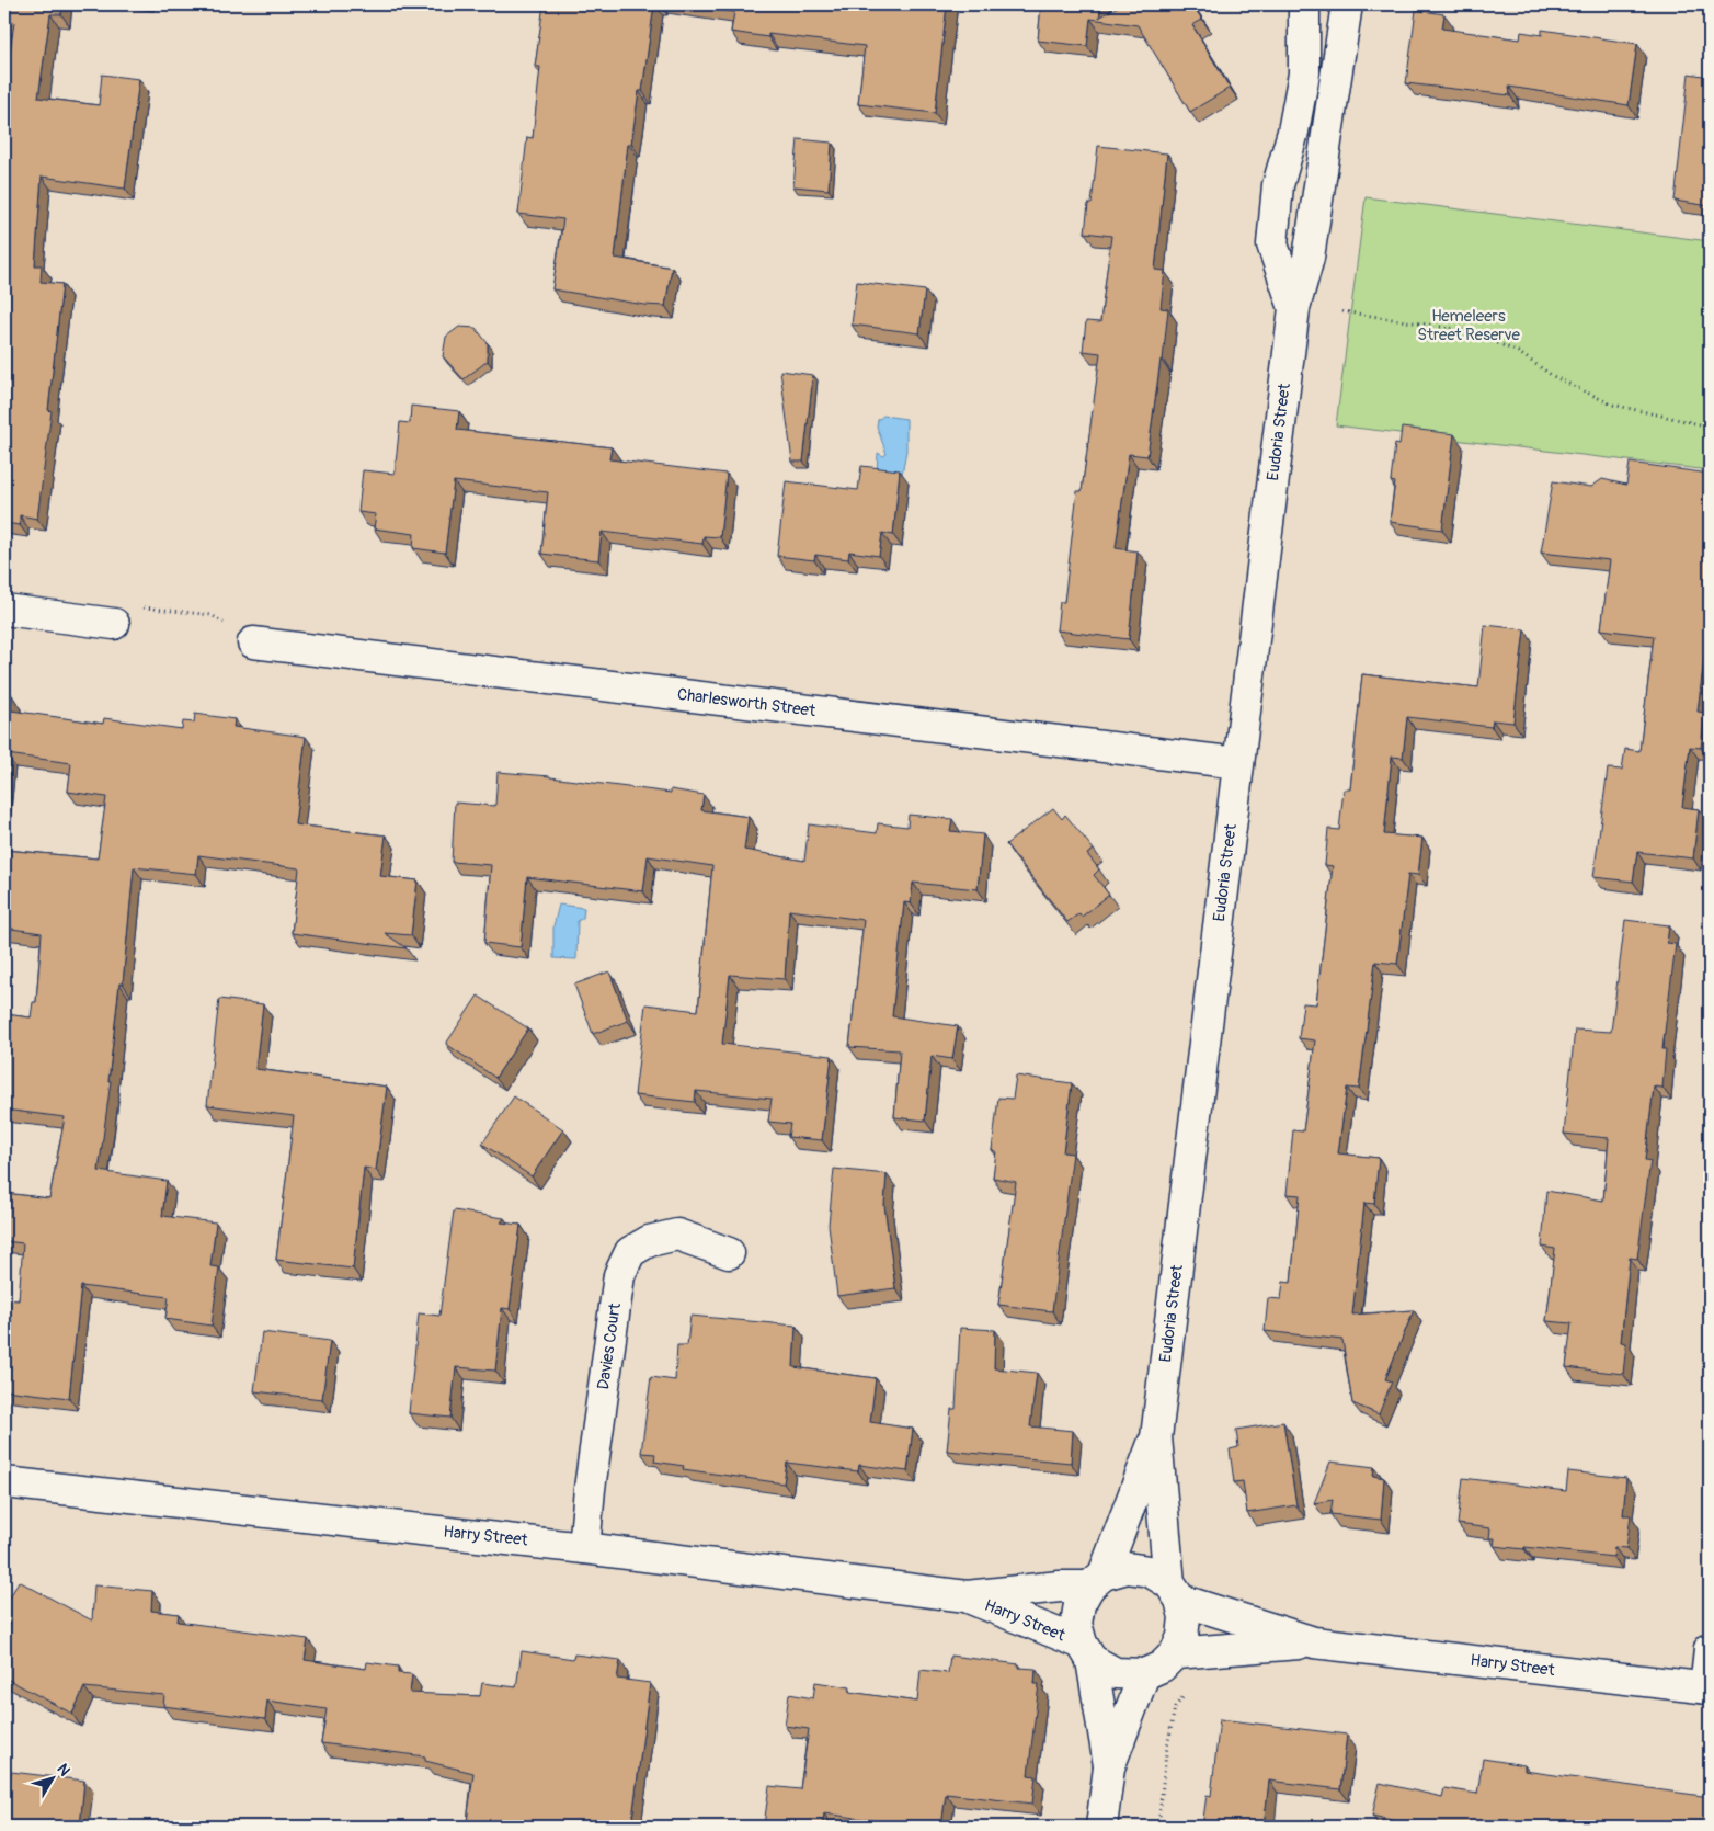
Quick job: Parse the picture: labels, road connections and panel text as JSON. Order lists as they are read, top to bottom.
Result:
{
  "streets": {
    "street": [
      "Eudoria Street",
      "Charlesworth Street",
      "Davies Court",
      "Harry Street"
    ]
  },
  "crossings": [
    ["Eudoria Street", "Charlesworth Street"],
    ["Eudoria Street", "Harry Street"],
    ["Davies Court", "Harry Street"]
  ],
  "parks": ["Hemeleers Street Reserve"],
  "north": "top right"
}
